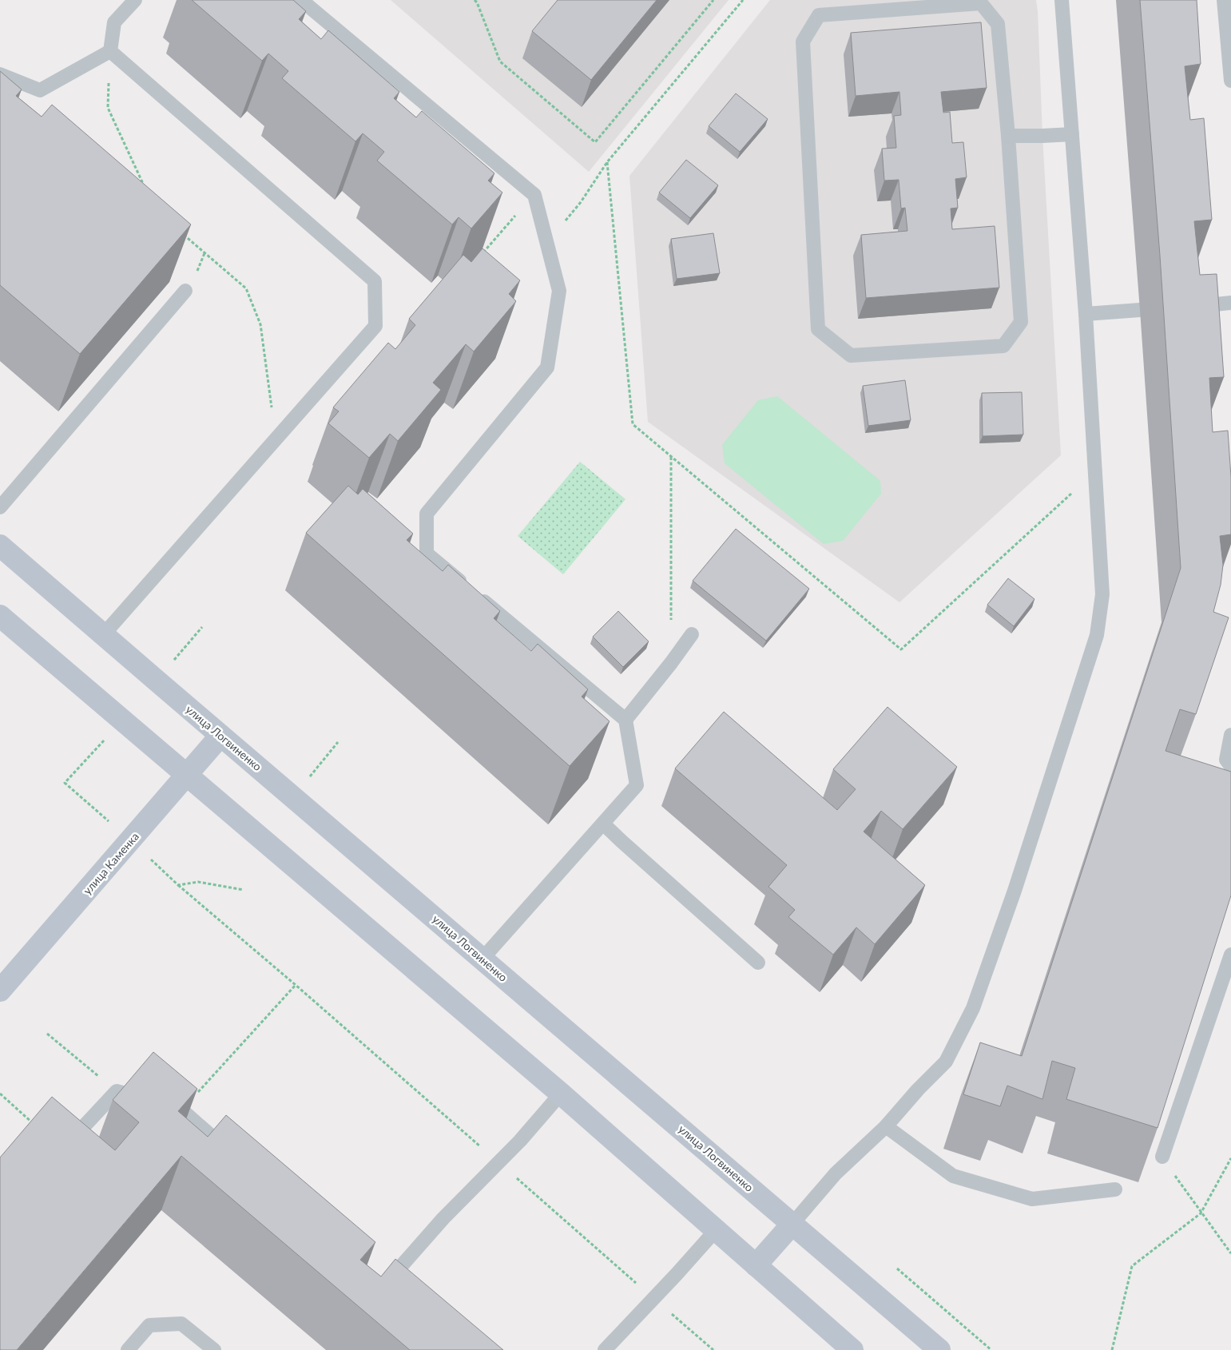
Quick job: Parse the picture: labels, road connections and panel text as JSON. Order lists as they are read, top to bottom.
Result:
{
  "streets": {
    "main road": ["улица Логвиненко", "улица Каменка"]
  },
  "crossings": [
    ["улица Логвиненко", "улица Каменка"]
  ]
}
